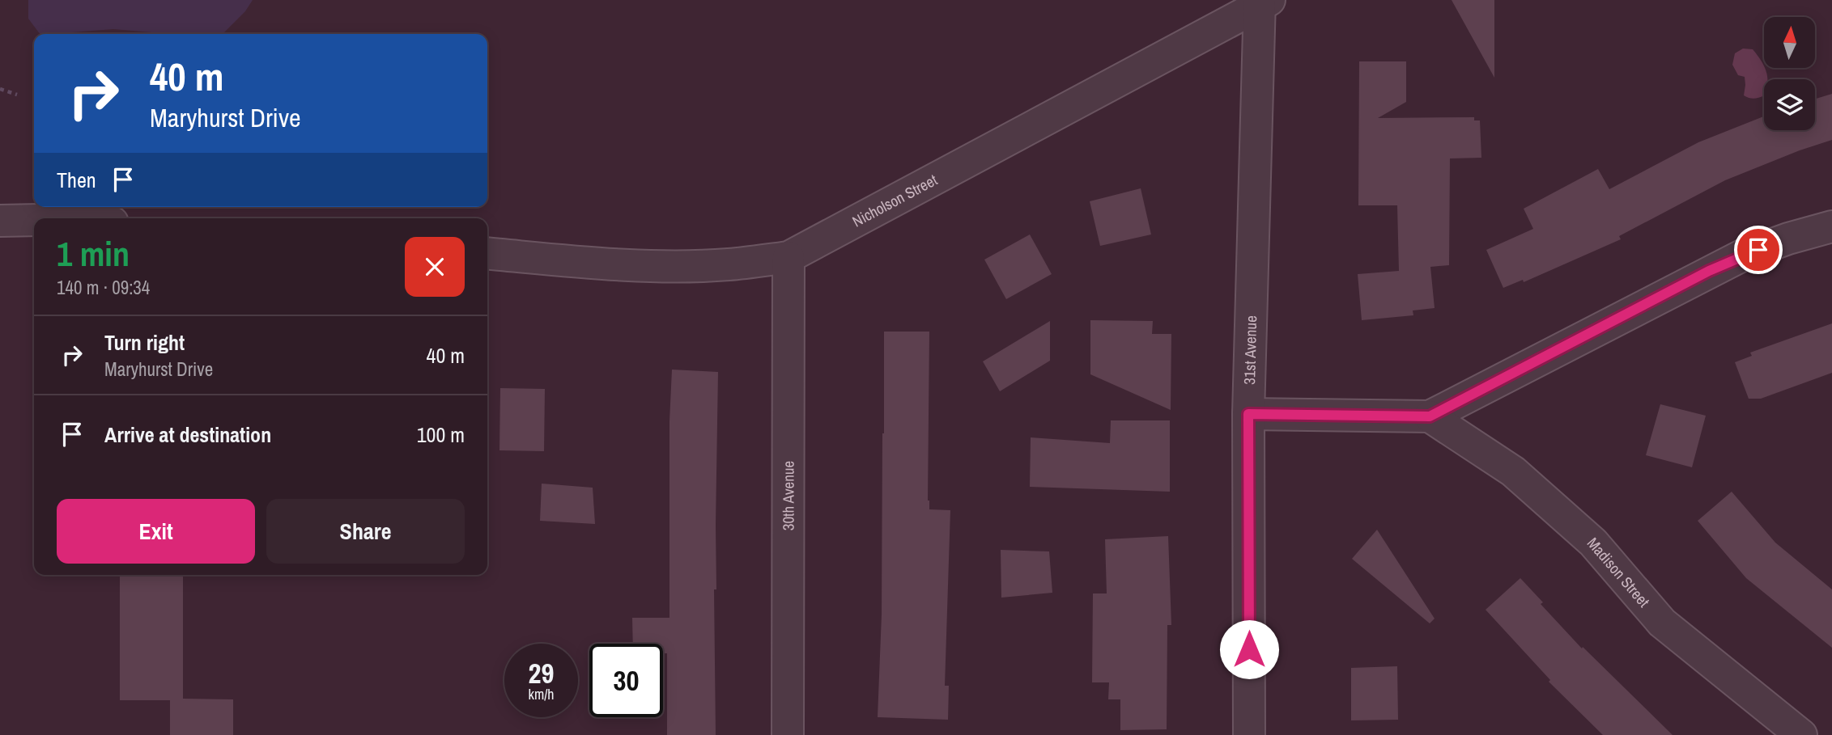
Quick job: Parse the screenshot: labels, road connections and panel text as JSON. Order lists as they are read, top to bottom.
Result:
{
  "streets": {
    "street": [
      "Nicholson Street",
      "31st Avenue",
      "30th Avenue",
      "Madison Street"
    ]
  },
  "crossings": [
    ["Nicholson Street", "31st Avenue"],
    ["Nicholson Street", "30th Avenue"]
  ],
  "north": "top",
  "page": {
    "turn": ["40 m", "Maryhurst Drive"],
    "then": "Then",
    "heading": ["1 min", "140 m · 09:34"],
    "list": [
      {
        "name": "Turn right",
        "note": "Maryhurst Drive",
        "value": "40 m"
      },
      {
        "name": "Arrive at destination",
        "value": "100 m"
      }
    ],
    "buttons": ["Exit", "Share"],
    "speed": "29 km/h",
    "limit": "30"
  }
}
